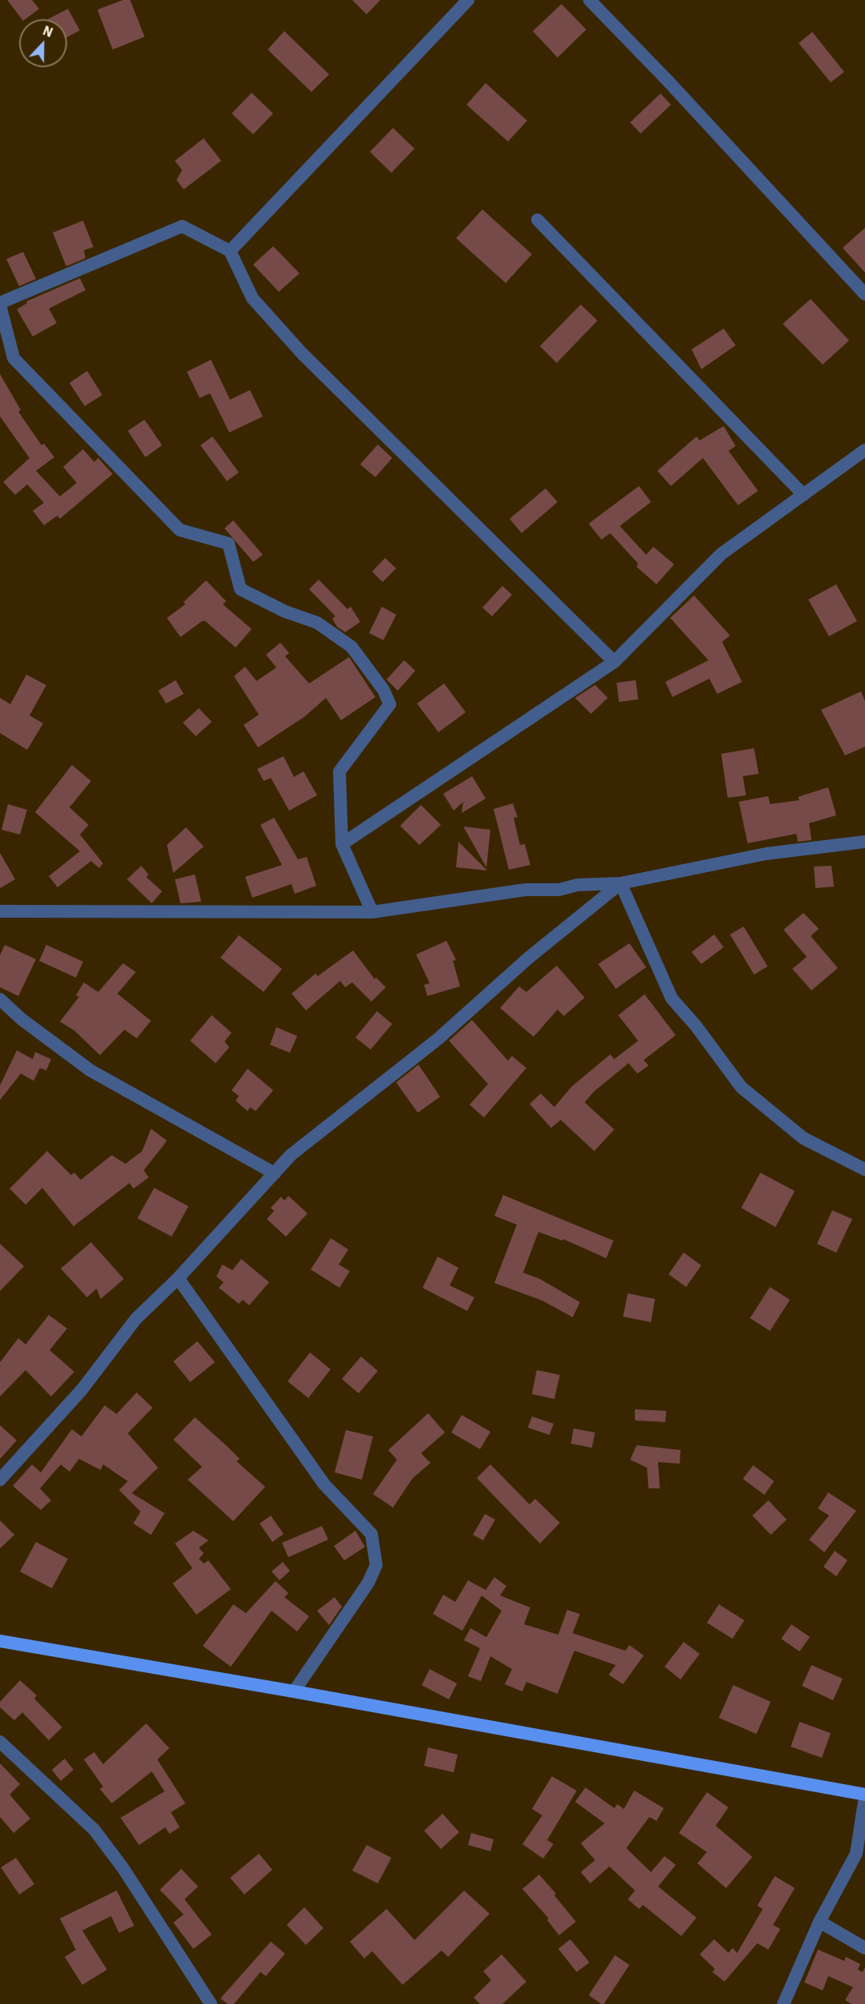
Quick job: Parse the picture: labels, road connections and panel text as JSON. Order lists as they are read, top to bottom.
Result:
{
  "north": "top"
}
